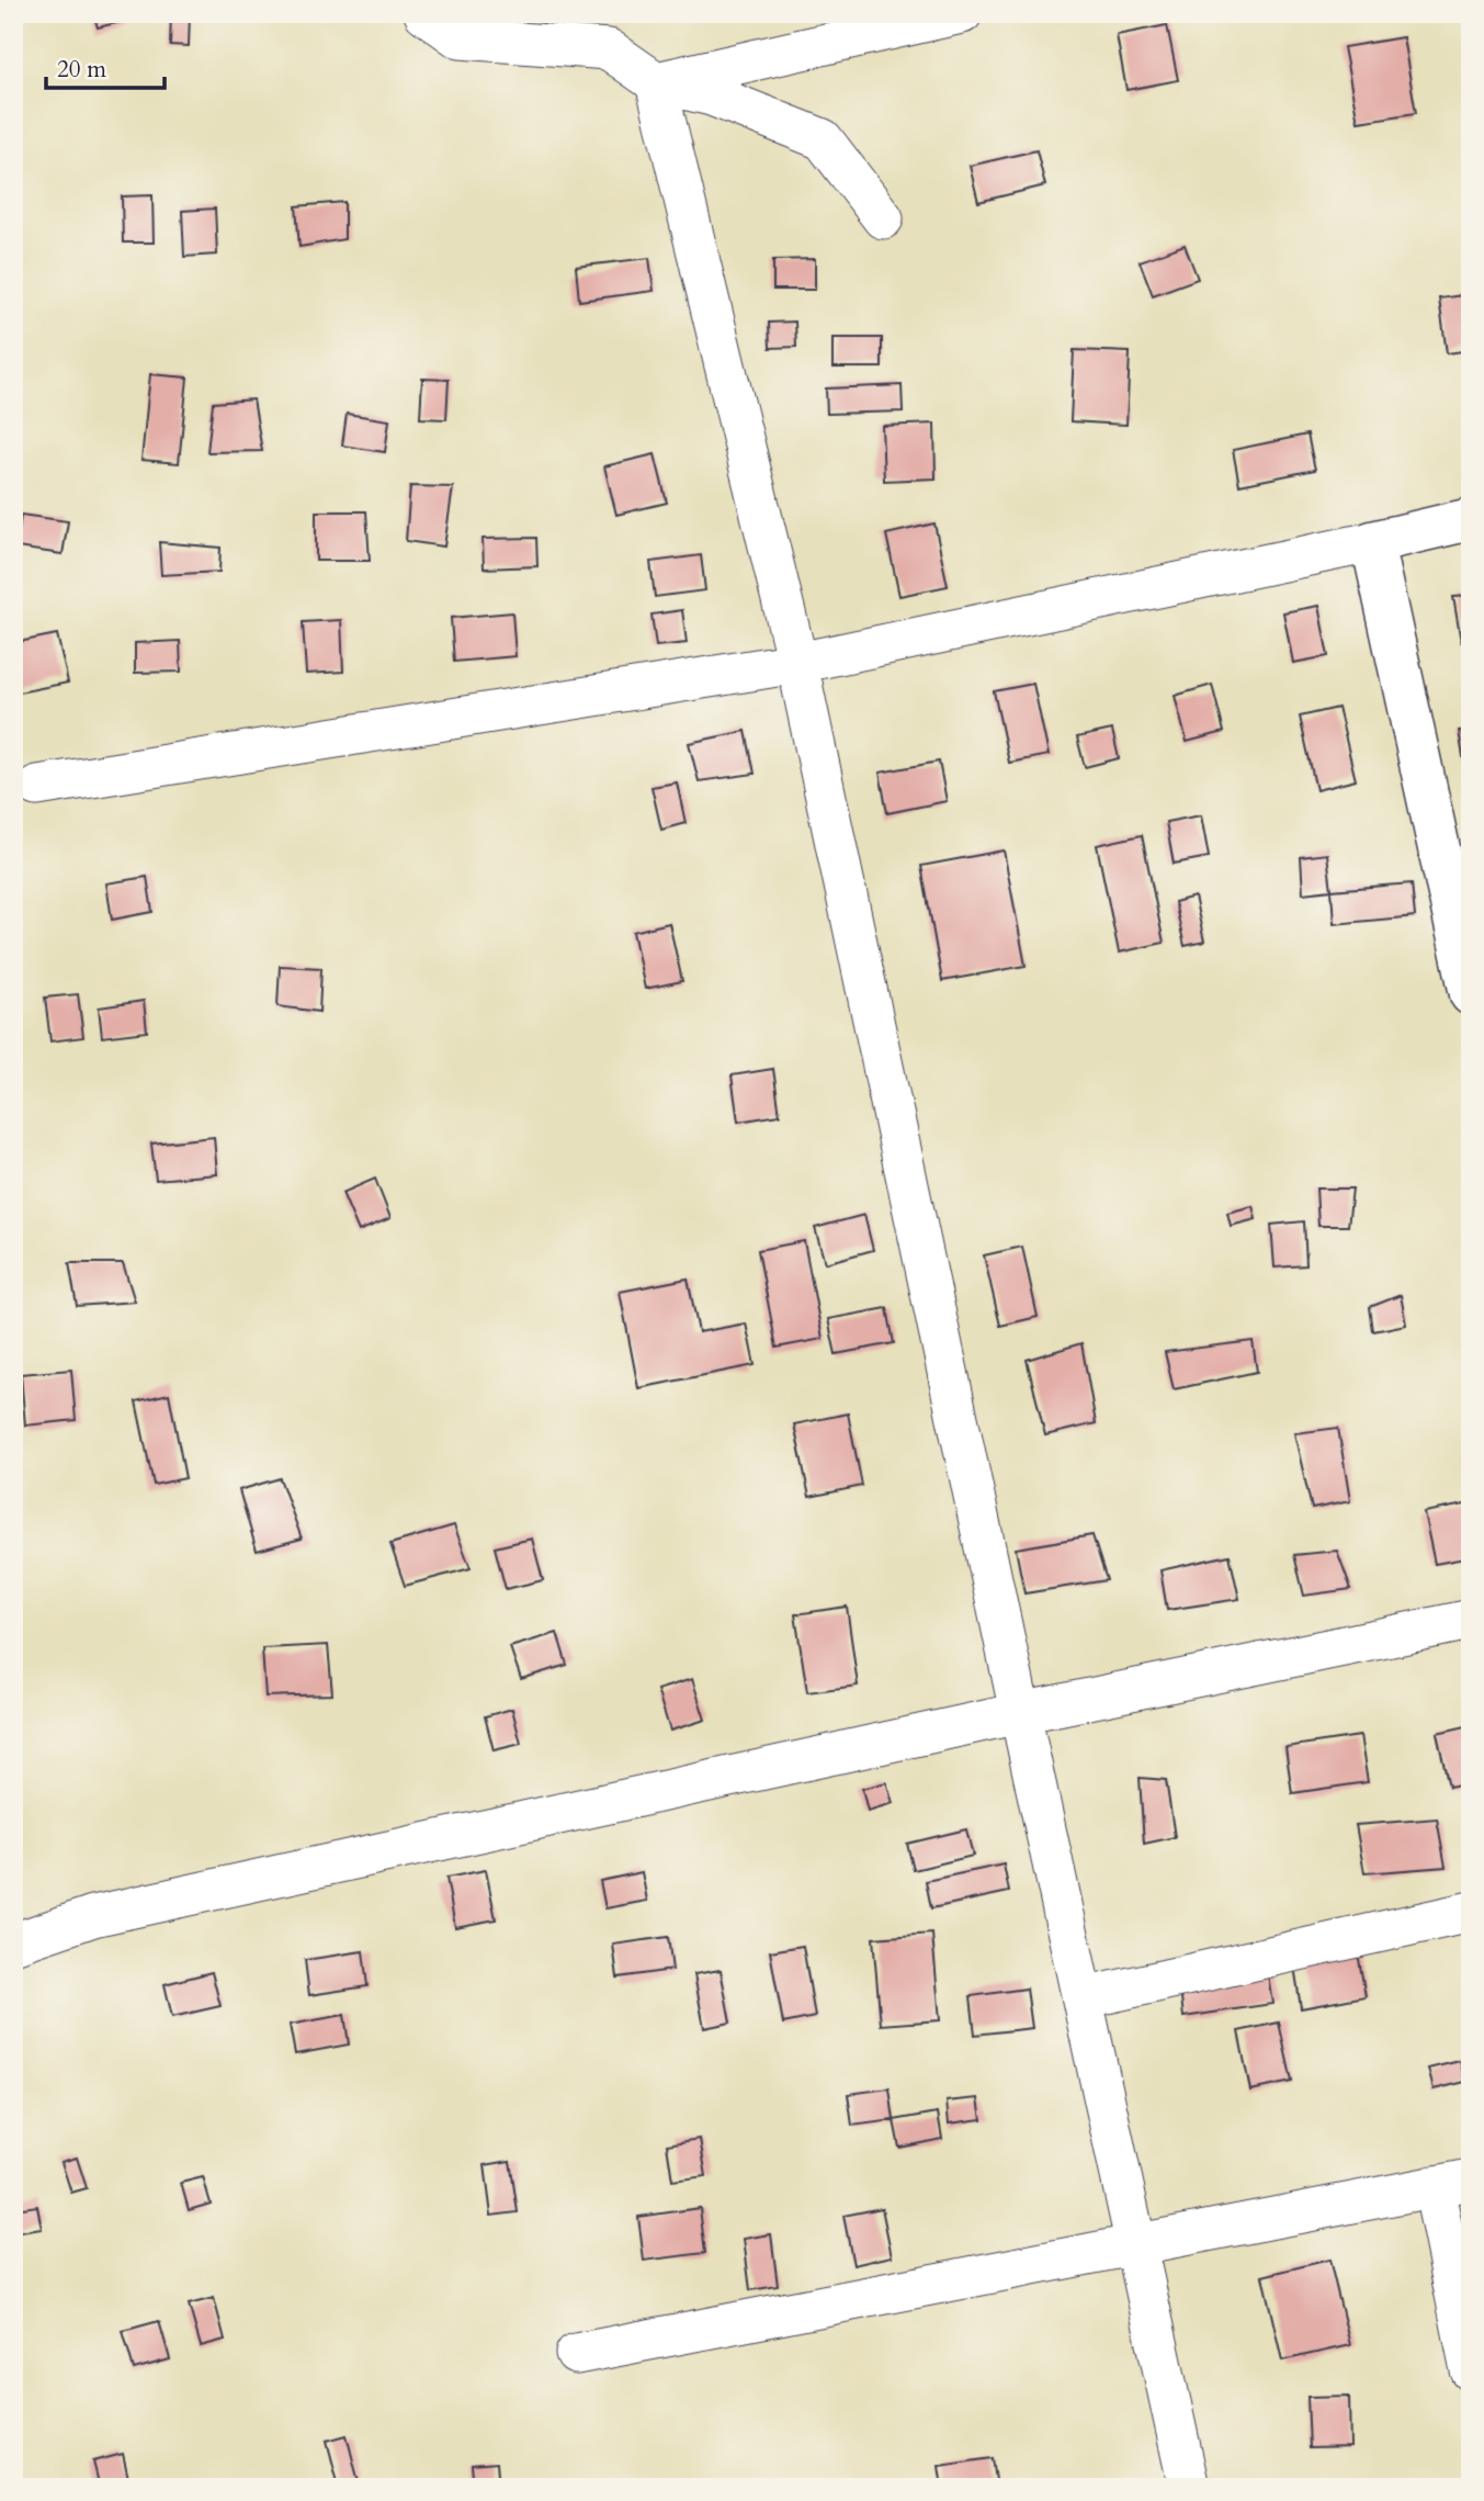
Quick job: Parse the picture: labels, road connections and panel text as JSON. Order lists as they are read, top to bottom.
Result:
{
  "scale_bar": "20 m"
}
